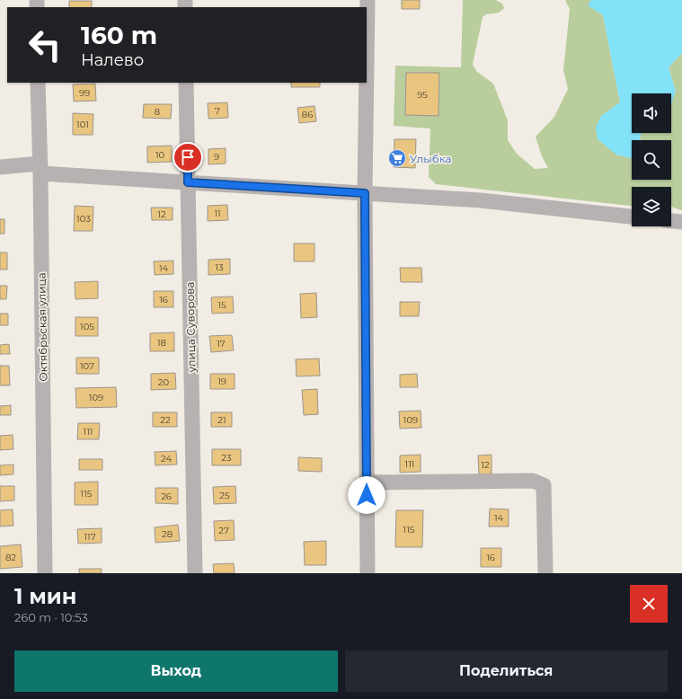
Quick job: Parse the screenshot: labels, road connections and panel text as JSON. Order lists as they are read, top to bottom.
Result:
{
  "streets": {
    "street": ["Октябрьская улица", "улица Суворова"]
  },
  "places": {
    "supermarket": ["Улыбка"]
  },
  "house_numbers": [
    "99",
    "95",
    "7",
    "8",
    "86",
    "101",
    "10",
    "9",
    "11",
    "12",
    "103",
    "13",
    "14",
    "16",
    "15",
    "105",
    "18",
    "17",
    "107",
    "19",
    "20",
    "109",
    "22",
    "21",
    "109",
    "111",
    "23",
    "24",
    "111",
    "12",
    "115",
    "25",
    "26",
    "14",
    "115",
    "27",
    "28",
    "117",
    "82",
    "16"
  ],
  "page": {
    "turn": ["160 m", "Налево"],
    "heading": ["1 мин", "260 m · 10:53"],
    "buttons": ["Выход", "Поделиться"]
  }
}
